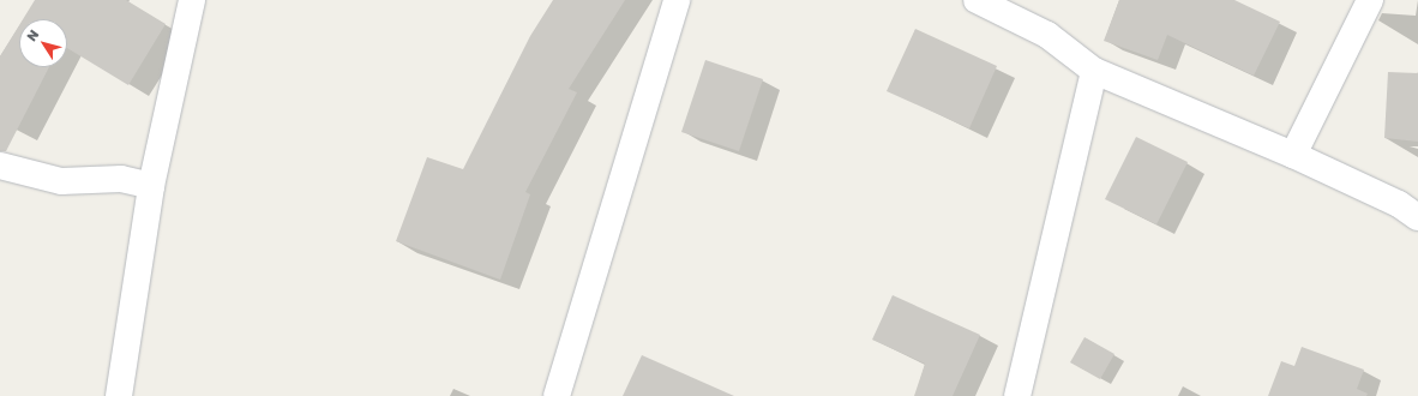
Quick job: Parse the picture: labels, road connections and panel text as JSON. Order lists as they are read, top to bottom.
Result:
{
  "north": "top left"
}
